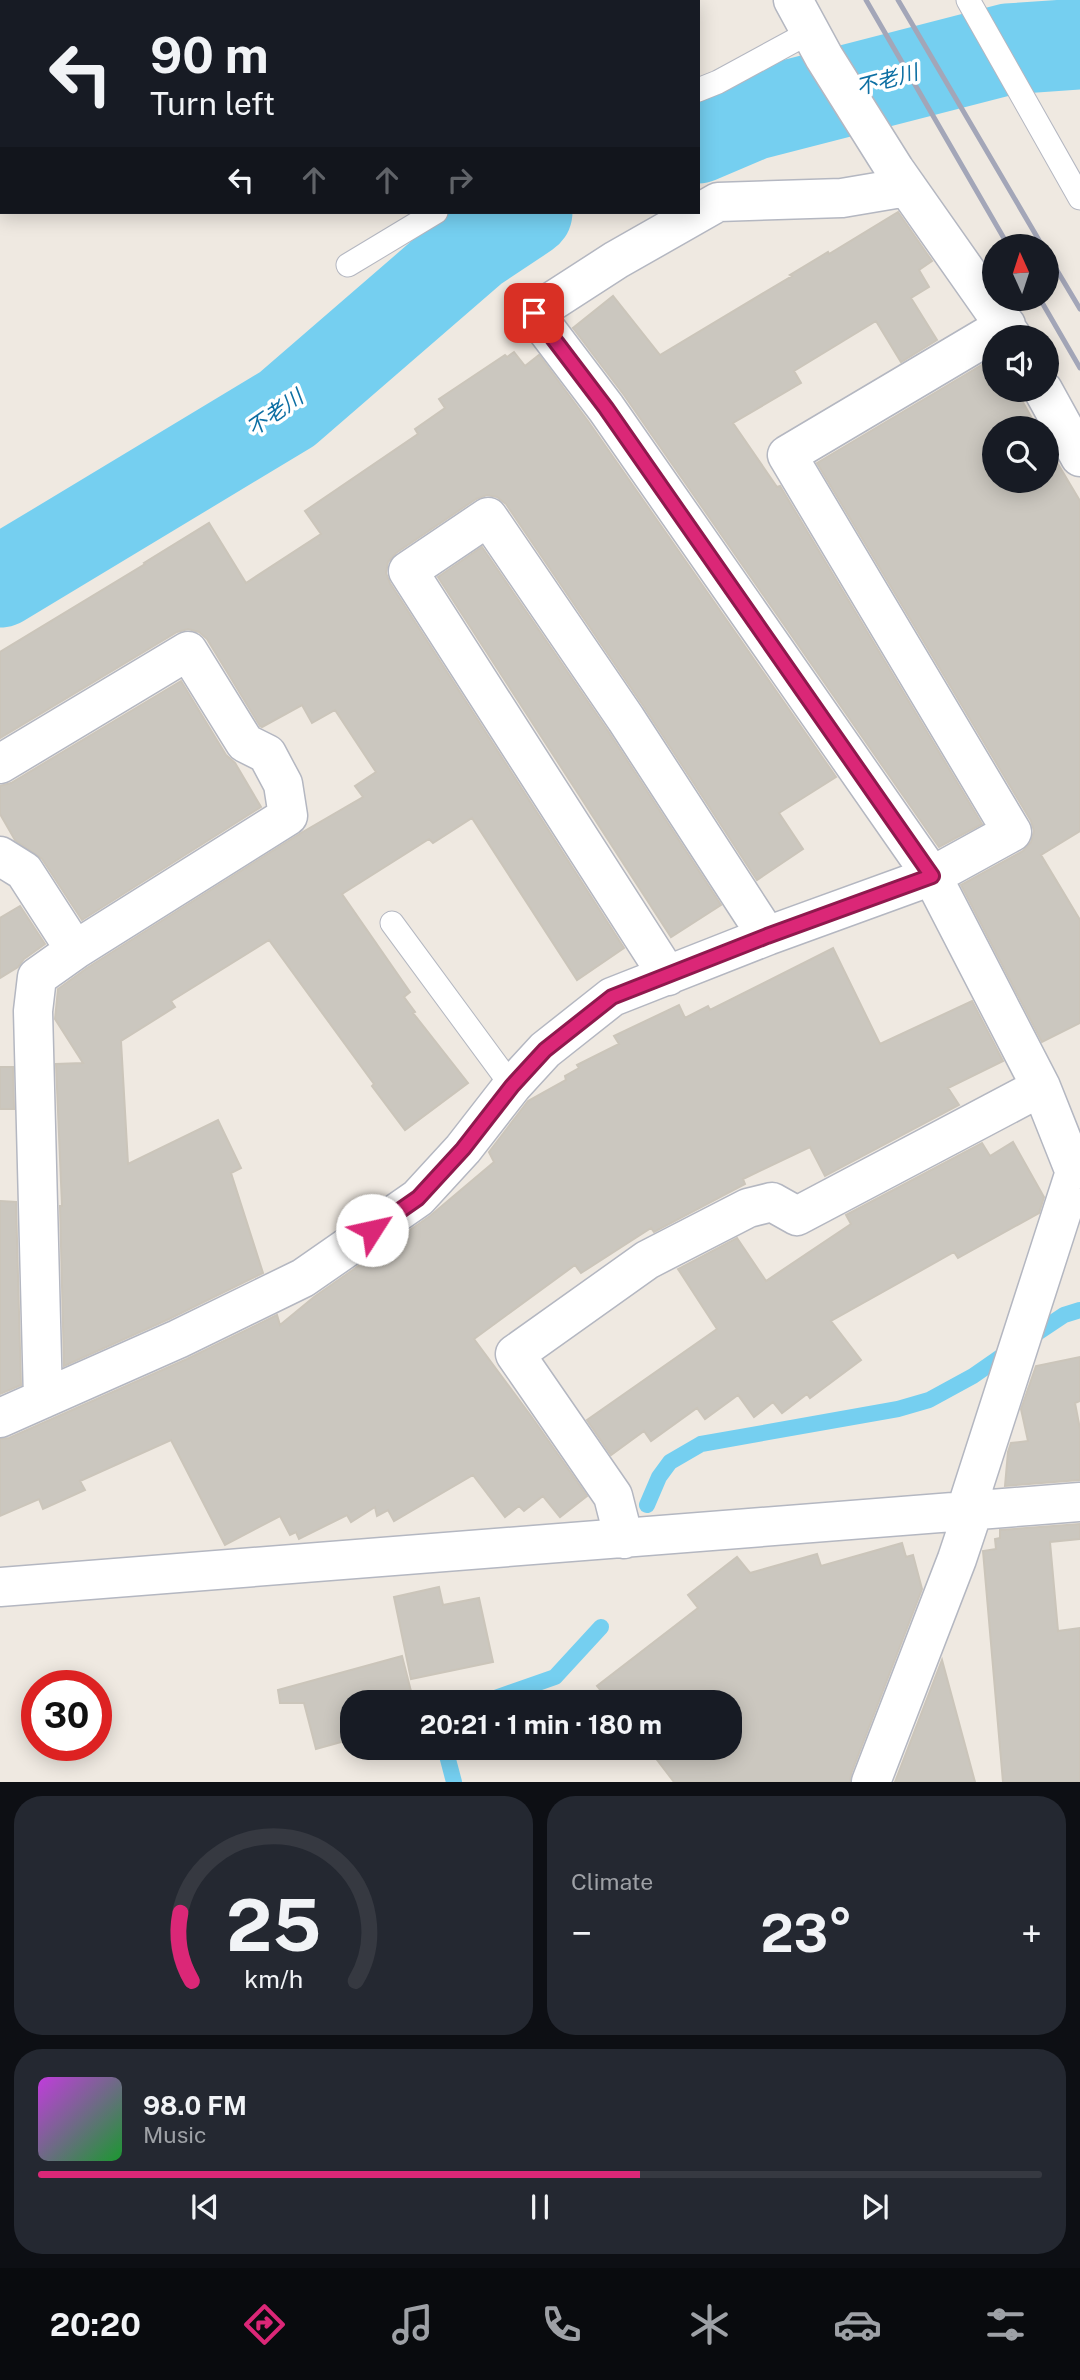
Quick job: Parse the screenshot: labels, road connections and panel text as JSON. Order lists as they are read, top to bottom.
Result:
{
  "water": ["不老川"],
  "north": "top",
  "page": {
    "turn": ["90 m", "Turn left"],
    "limit": "30",
    "trip": "20:21 · 1 min · 180 m",
    "tile": "Climate",
    "heat": ["−", "23°", "+"],
    "song": ["98.0 FM", "Music"],
    "tabs": "20:20",
    "gauge": ["25", "km/h"]
  }
}
